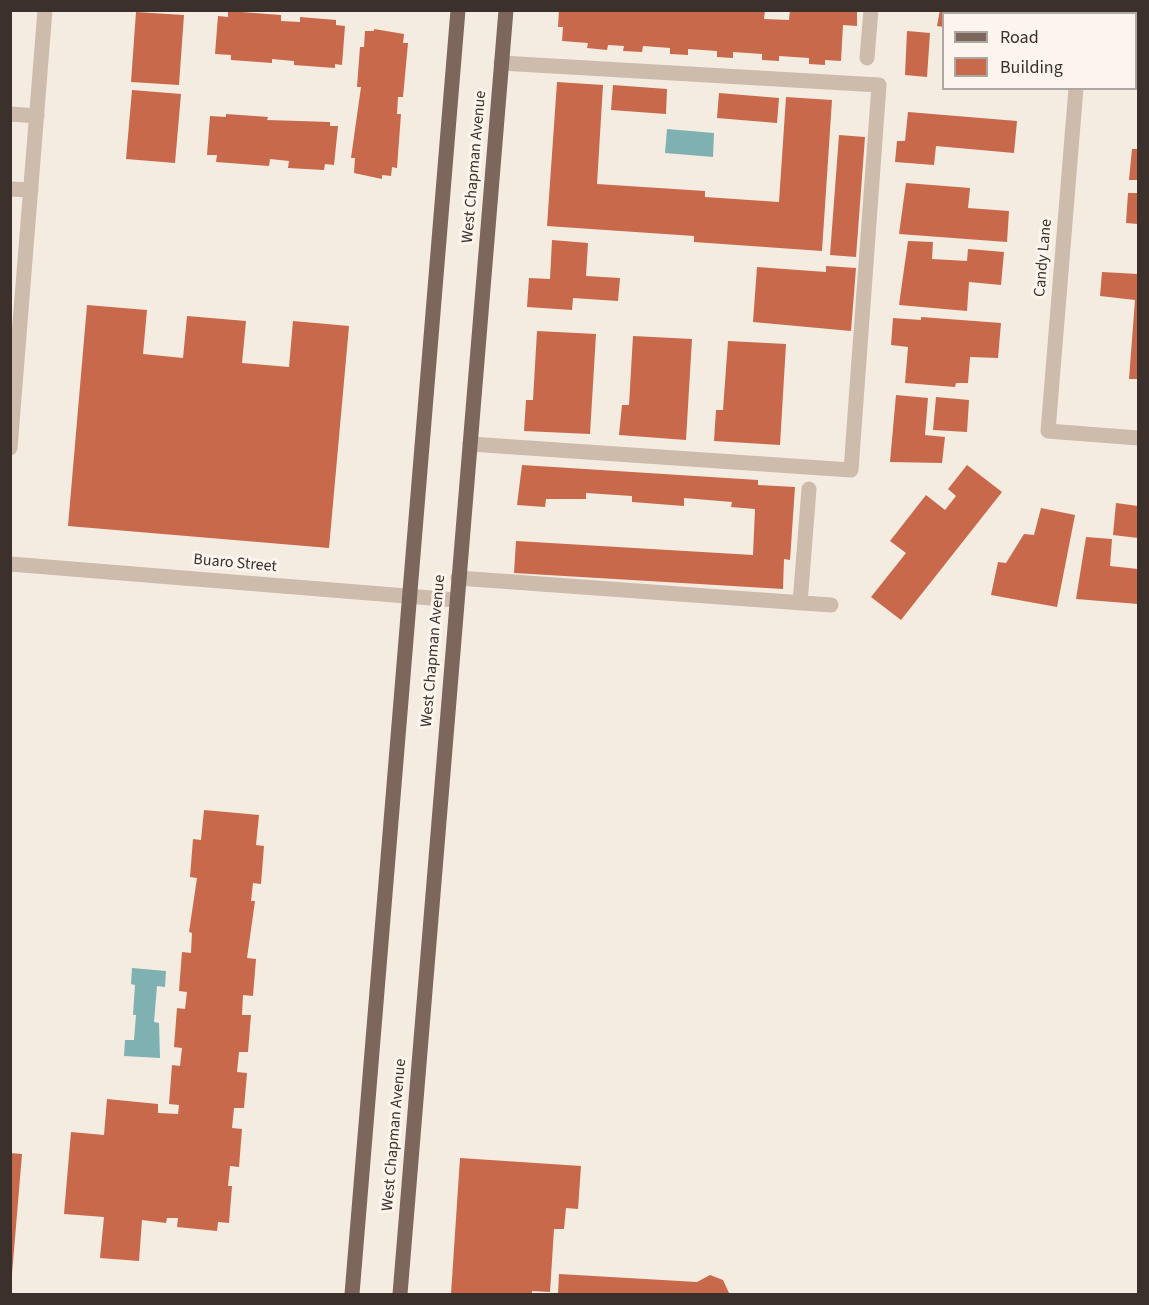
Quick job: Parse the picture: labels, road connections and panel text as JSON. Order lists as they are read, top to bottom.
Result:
{
  "streets": {
    "main road": ["West Chapman Avenue"],
    "street": ["Candy Lane", "Buaro Street"]
  },
  "crossings": [
    ["West Chapman Avenue", "Buaro Street"]
  ],
  "legend": ["Road", "Building"]
}
